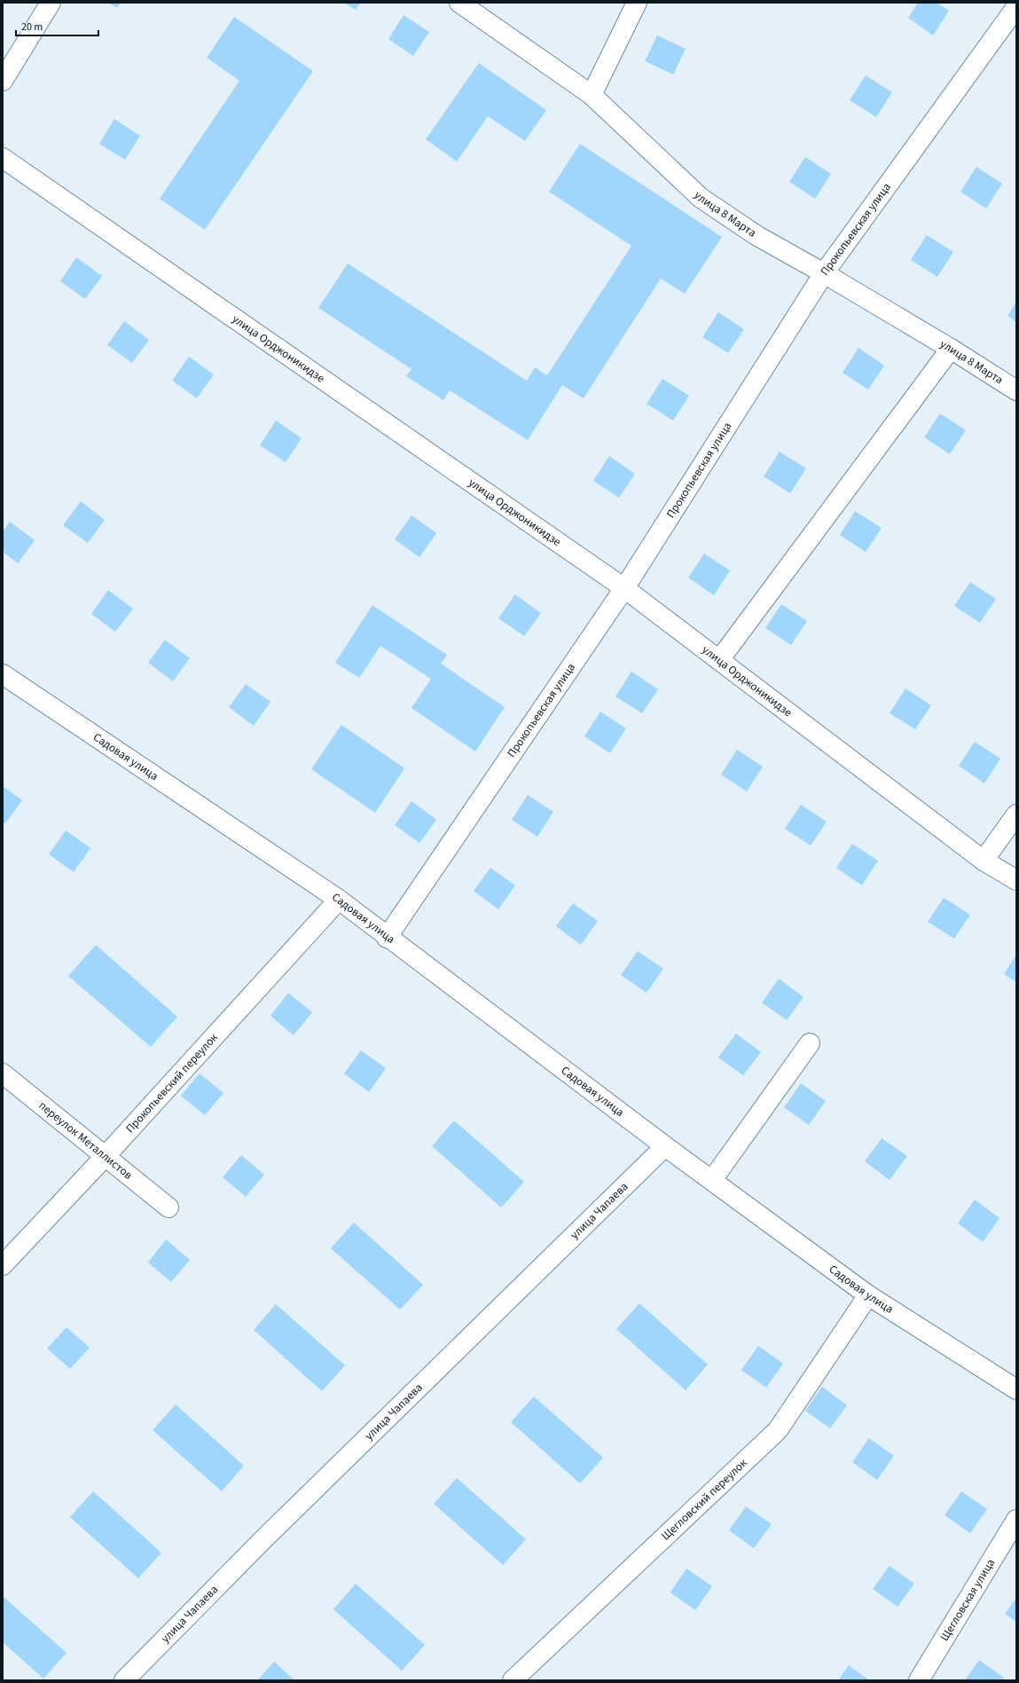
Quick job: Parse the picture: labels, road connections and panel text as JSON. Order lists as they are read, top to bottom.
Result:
{
  "streets": {
    "street": [
      "улица 8 Марта",
      "Прокопьевская улица",
      "улица Орджоникидзе",
      "Садовая улица",
      "Прокопьевский переулок",
      "переулок Металлистов",
      "улица Чапаева",
      "Щегловский переулок",
      "Щегловская улица"
    ]
  },
  "crossings": [
    ["улица 8 Марта", "Прокопьевская улица"],
    ["Прокопьевская улица", "улица Орджоникидзе"],
    ["Прокопьевская улица", "Садовая улица"],
    ["Садовая улица", "Прокопьевский переулок"],
    ["Садовая улица", "улица Чапаева"],
    ["Садовая улица", "Щегловский переулок"],
    ["Прокопьевский переулок", "переулок Металлистов"]
  ],
  "scale_bar": "20 m"
}
